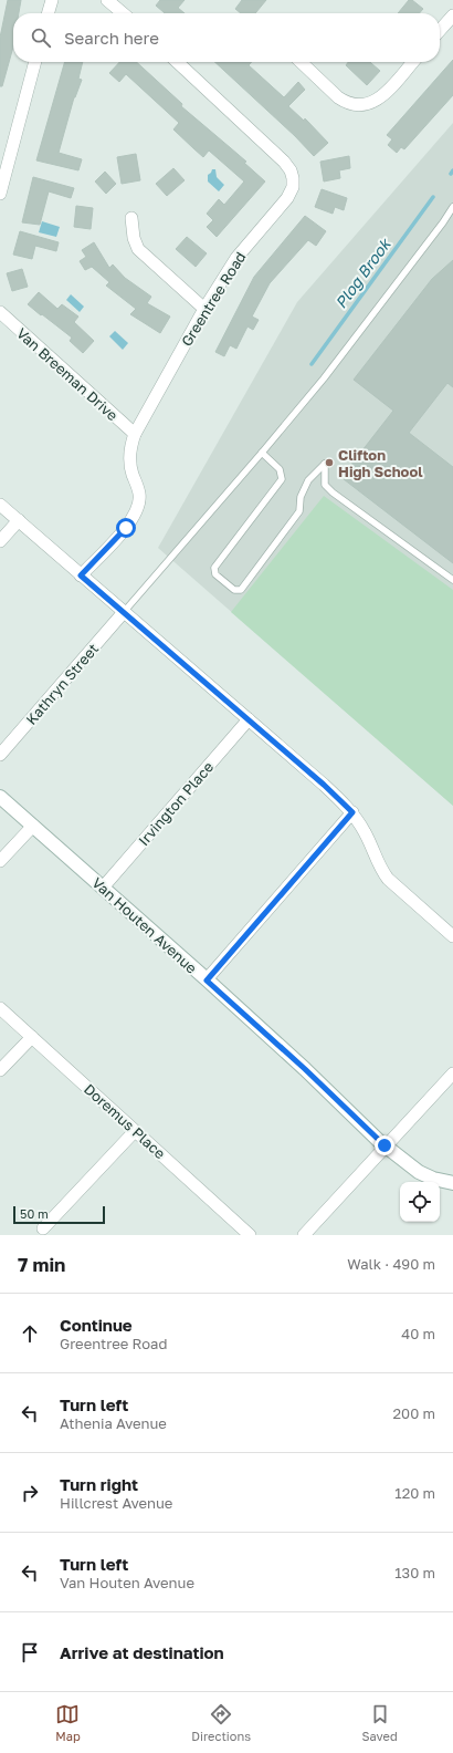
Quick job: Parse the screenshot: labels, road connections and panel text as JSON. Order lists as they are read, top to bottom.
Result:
{
  "streets": {
    "main road": ["Van Houten Avenue"],
    "street": [
      "Greentree Road",
      "Van Breeman Drive",
      "Kathryn Street",
      "Irvington Place",
      "Doremus Place"
    ]
  },
  "crossings": [
    ["Greentree Road", "Van Breeman Drive"],
    ["Irvington Place", "Van Houten Avenue"]
  ],
  "water": ["Plog Brook"],
  "places": ["Clifton High School"],
  "scale_bar": "50 m",
  "page": {
    "search": "Search here",
    "scale": "50 m",
    "heading": ["7 min", "Walk · 490 m"],
    "list": [
      ["Continue", "Greentree Road", "40 m"],
      ["Turn left", "Athenia Avenue", "200 m"],
      ["Turn right", "Hillcrest Avenue", "120 m"],
      ["Turn left", "Van Houten Avenue", "130 m"],
      "Arrive at destination"
    ],
    "nav": ["Map", "Directions", "Saved"]
  }
}
